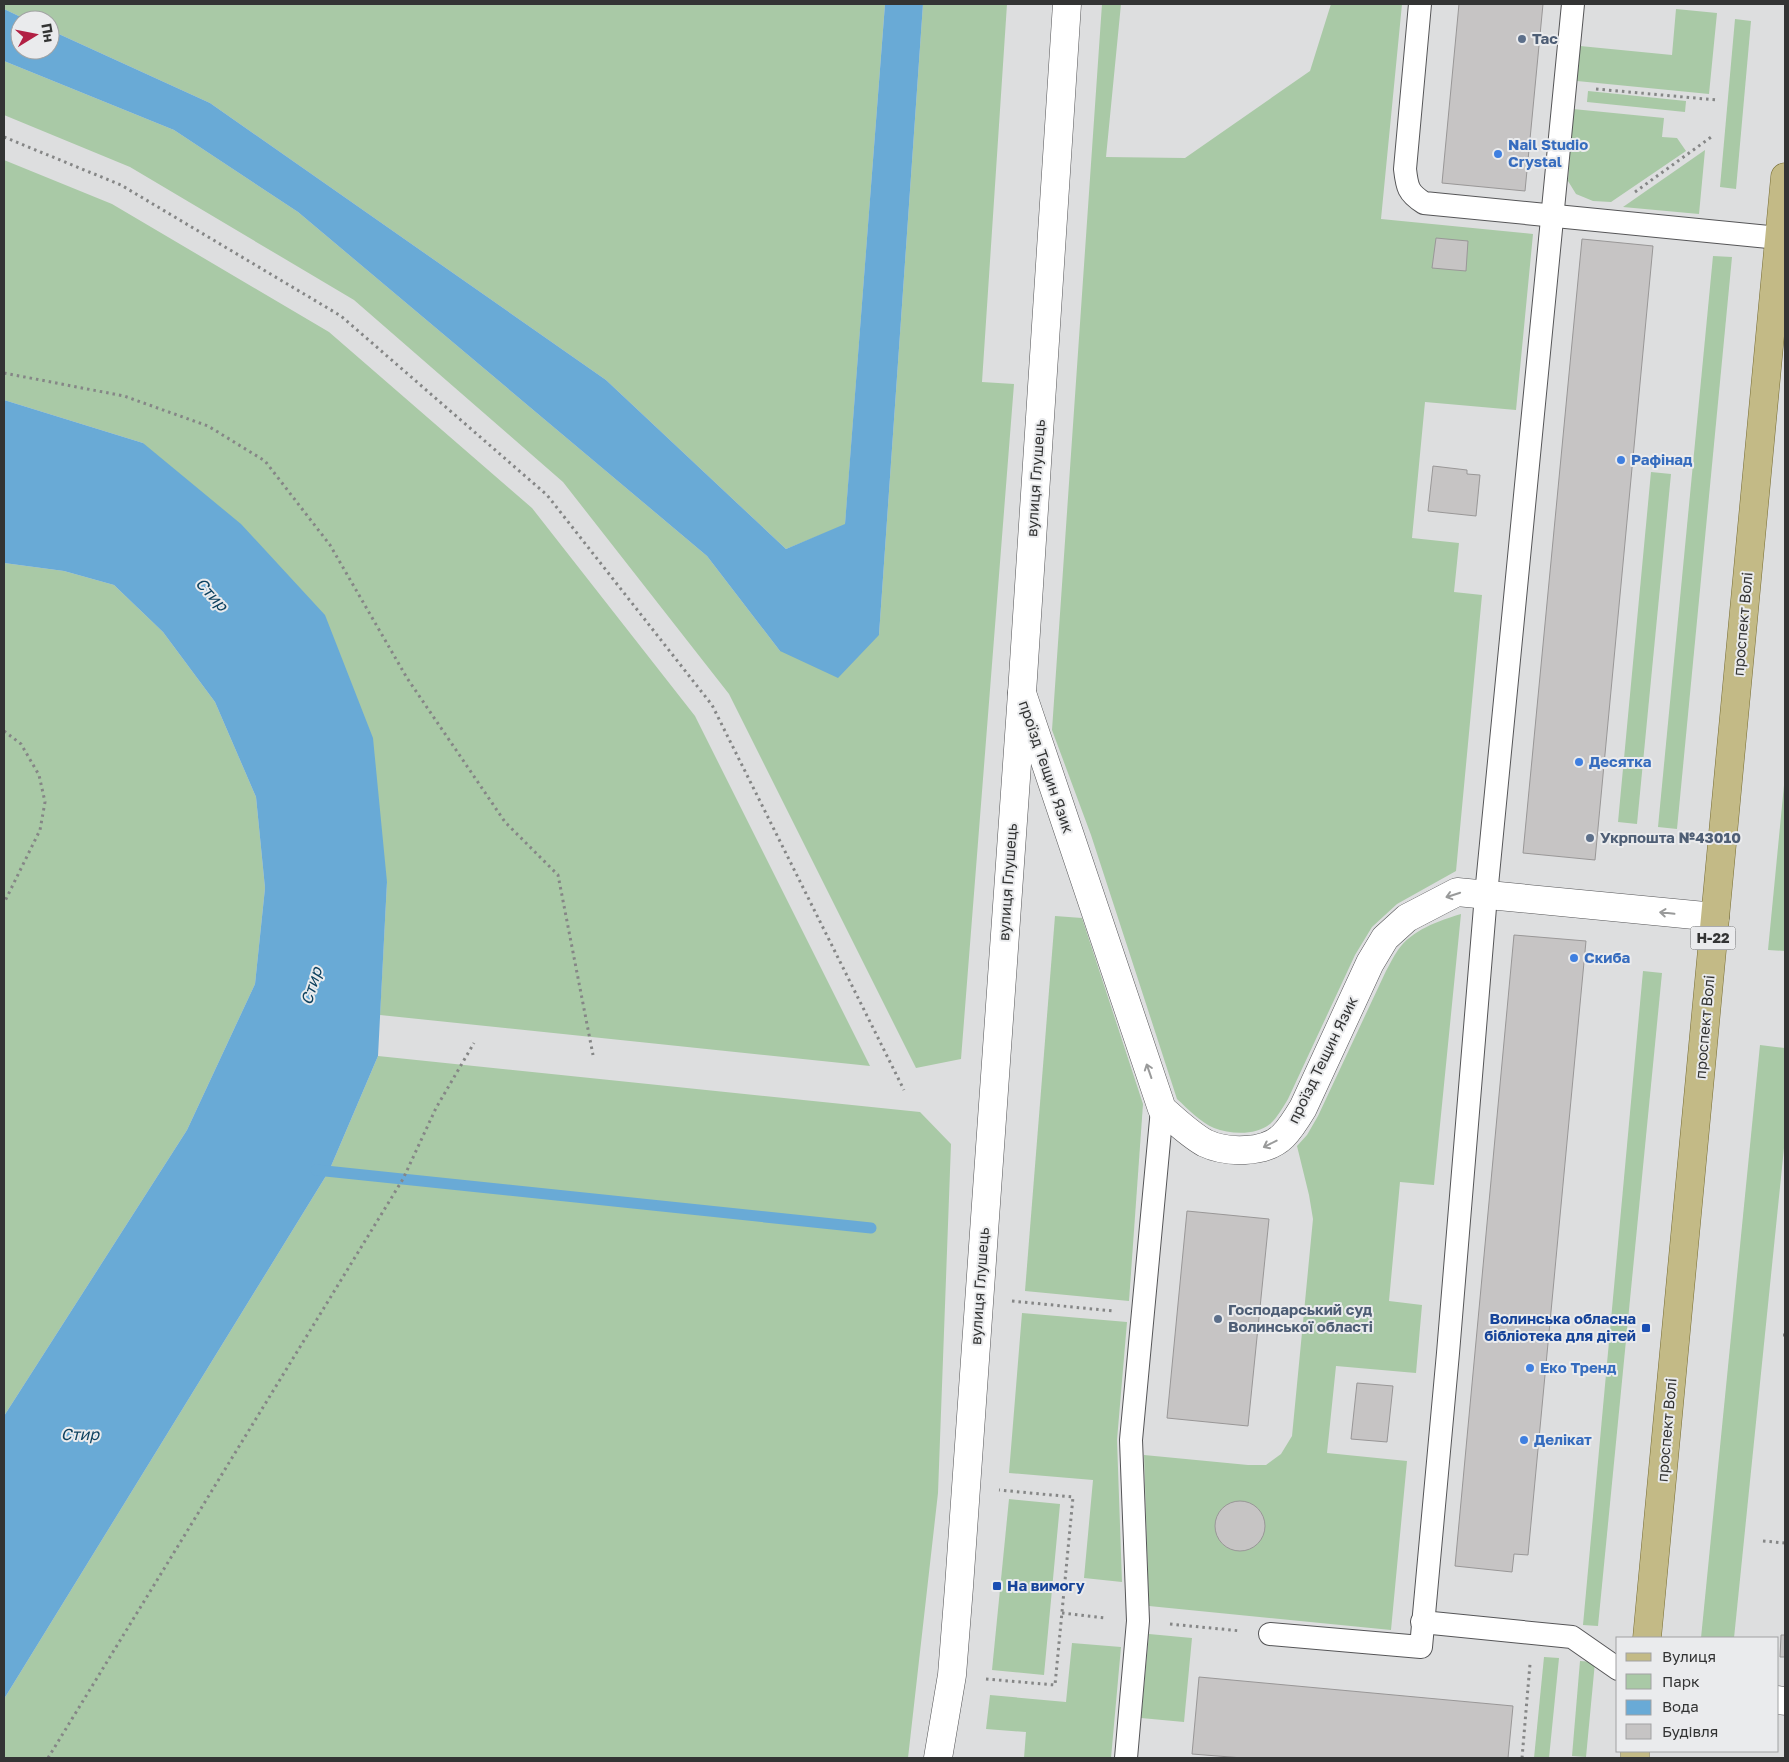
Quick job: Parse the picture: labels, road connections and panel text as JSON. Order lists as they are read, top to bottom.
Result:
{
  "streets": {
    "main road": ["проспект Волі", "Н-22"],
    "street": ["вулиця Глушець", "проїзд Тещин Язик"]
  },
  "crossings": [
    ["вулиця Глушець", "проїзд Тещин Язик"],
    ["проспект Волі", "проїзд Тещин Язик"]
  ],
  "water": ["Стир"],
  "places": {
    "other": [
      "Тас",
      "Nail Studio Crystal",
      "Рафінад",
      "Десятка",
      "Укрпошта №43010",
      "Скиба",
      "Господарський суд Волинської області",
      "Еко Тренд",
      "Делікат"
    ],
    "transit": ["Волинська обласна бібліотека для дітей", "На вимогу"]
  },
  "legend": [
    "Вулиця",
    "Парк",
    "Вода",
    "Будівля"
  ],
  "north": "right"
}
